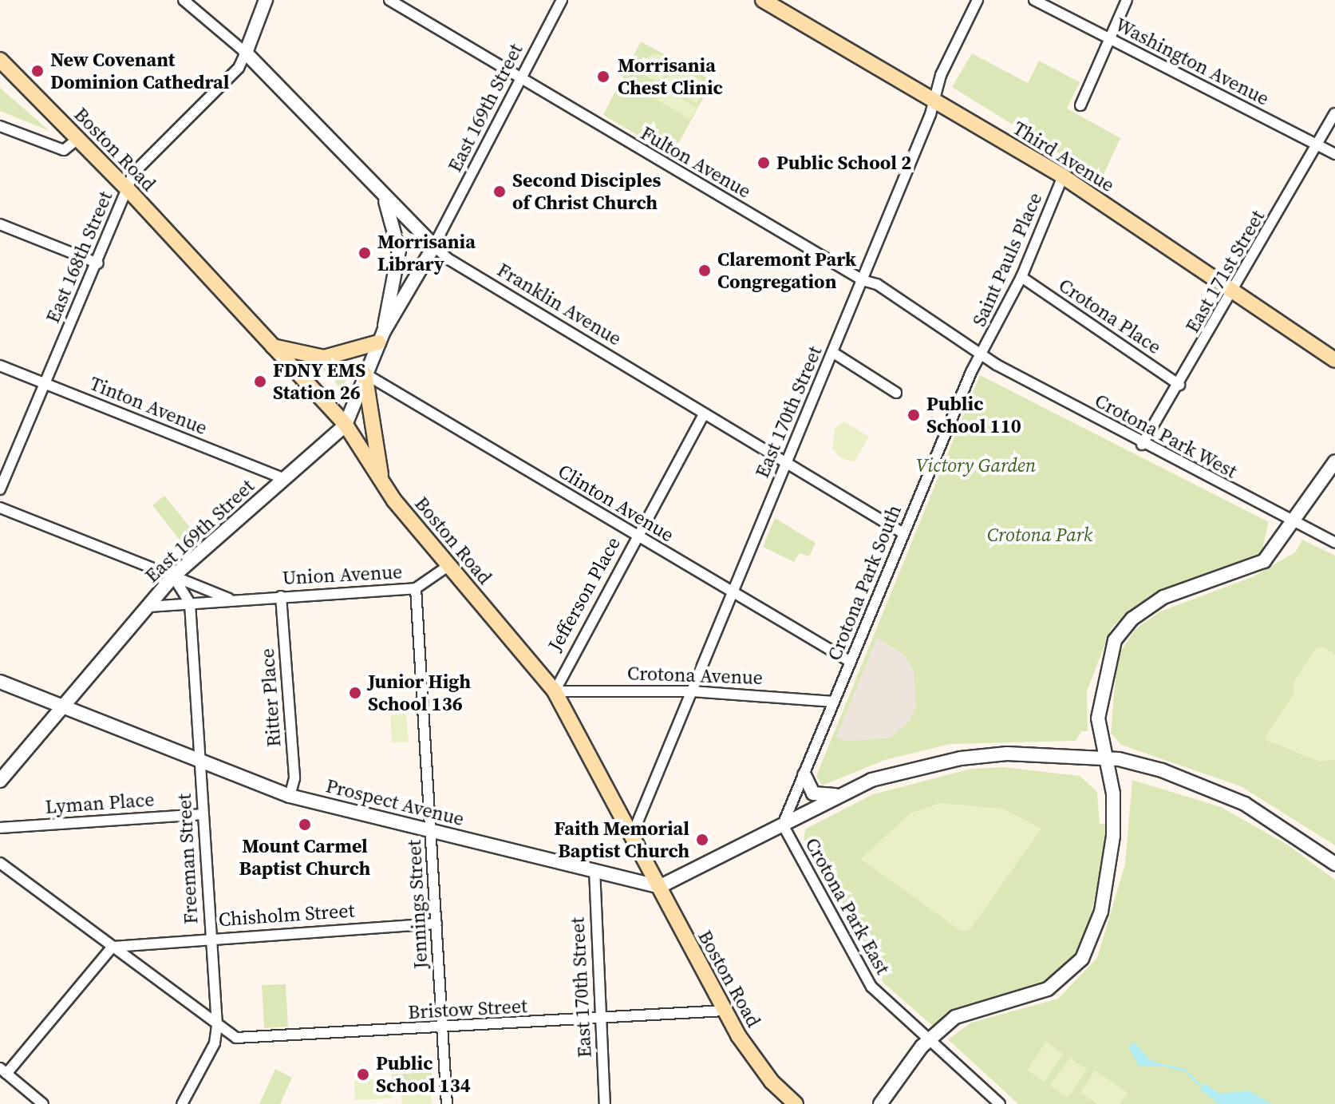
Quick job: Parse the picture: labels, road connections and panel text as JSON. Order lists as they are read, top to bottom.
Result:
{
  "streets": {
    "main road": ["Boston Road", "Third Avenue"],
    "street": [
      "Washington Avenue",
      "East 169th Street",
      "Fulton Avenue",
      "East 168th Street",
      "Saint Pauls Place",
      "East 171st Street",
      "Franklin Avenue",
      "Crotona Place",
      "Tinton Avenue",
      "East 170th Street",
      "Crotona Park West",
      "Clinton Avenue",
      "Union Avenue",
      "Crotona Park South",
      "Jefferson Place",
      "Crotona Avenue",
      "Ritter Place",
      "Prospect Avenue",
      "Lyman Place",
      "Freeman Street",
      "Jennings Street",
      "Crotona Park East",
      "Chisholm Street",
      "Bristow Street"
    ]
  },
  "crossings": [
    ["Washington Avenue", "East 171st Street"],
    ["East 169th Street", "Boston Road"],
    ["East 169th Street", "Fulton Avenue"],
    ["East 169th Street", "Franklin Avenue"],
    ["East 169th Street", "Tinton Avenue"],
    ["East 169th Street", "Clinton Avenue"],
    ["East 169th Street", "Union Avenue"],
    ["East 169th Street", "Prospect Avenue"],
    ["Boston Road", "East 168th Street"],
    ["Boston Road", "East 170th Street"],
    ["Boston Road", "Union Avenue"],
    ["Boston Road", "Jefferson Place"],
    ["Boston Road", "Crotona Avenue"],
    ["Boston Road", "Prospect Avenue"],
    ["Boston Road", "Bristow Street"],
    ["Third Avenue", "Saint Pauls Place"],
    ["Third Avenue", "East 171st Street"],
    ["Third Avenue", "East 170th Street"],
    ["Fulton Avenue", "Saint Pauls Place"],
    ["Fulton Avenue", "East 170th Street"],
    ["Fulton Avenue", "Crotona Park West"],
    ["Fulton Avenue", "Crotona Park South"],
    ["East 168th Street", "Franklin Avenue"],
    ["East 168th Street", "Tinton Avenue"],
    ["Saint Pauls Place", "Crotona Place"],
    ["Saint Pauls Place", "Crotona Park West"],
    ["Saint Pauls Place", "Crotona Park South"],
    ["East 171st Street", "Crotona Place"],
    ["East 171st Street", "Crotona Park West"],
    ["Franklin Avenue", "East 170th Street"],
    ["Franklin Avenue", "Crotona Park South"],
    ["Franklin Avenue", "Jefferson Place"],
    ["East 170th Street", "Clinton Avenue"],
    ["East 170th Street", "Crotona Avenue"],
    ["East 170th Street", "Prospect Avenue"],
    ["East 170th Street", "Bristow Street"],
    ["Crotona Park West", "Crotona Park South"],
    ["Clinton Avenue", "Crotona Park South"],
    ["Clinton Avenue", "Jefferson Place"],
    ["Union Avenue", "Ritter Place"],
    ["Union Avenue", "Freeman Street"],
    ["Union Avenue", "Jennings Street"],
    ["Crotona Park South", "Crotona Avenue"],
    ["Crotona Park South", "Crotona Park East"],
    ["Jefferson Place", "Crotona Avenue"],
    ["Ritter Place", "Prospect Avenue"],
    ["Prospect Avenue", "Freeman Street"],
    ["Prospect Avenue", "Jennings Street"],
    ["Lyman Place", "Freeman Street"],
    ["Freeman Street", "Chisholm Street"],
    ["Freeman Street", "Bristow Street"],
    ["Jennings Street", "Chisholm Street"],
    ["Jennings Street", "Bristow Street"],
    ["Chisholm Street", "Bristow Street"]
  ],
  "parks": ["Victory Garden", "Crotona Park"],
  "places": [
    "New Covenant Dominion Cathedral",
    "Morrisania Chest Clinic",
    "Public School 2",
    "Second Disciples of Christ Church",
    "Morrisania Library",
    "Claremont Park Congregation",
    "FDNY EMS Station 26",
    "Public School 110",
    "Junior High School 136",
    "Mount Carmel Baptist Church",
    "Faith Memorial Baptist Church",
    "Public School 134"
  ]
}
